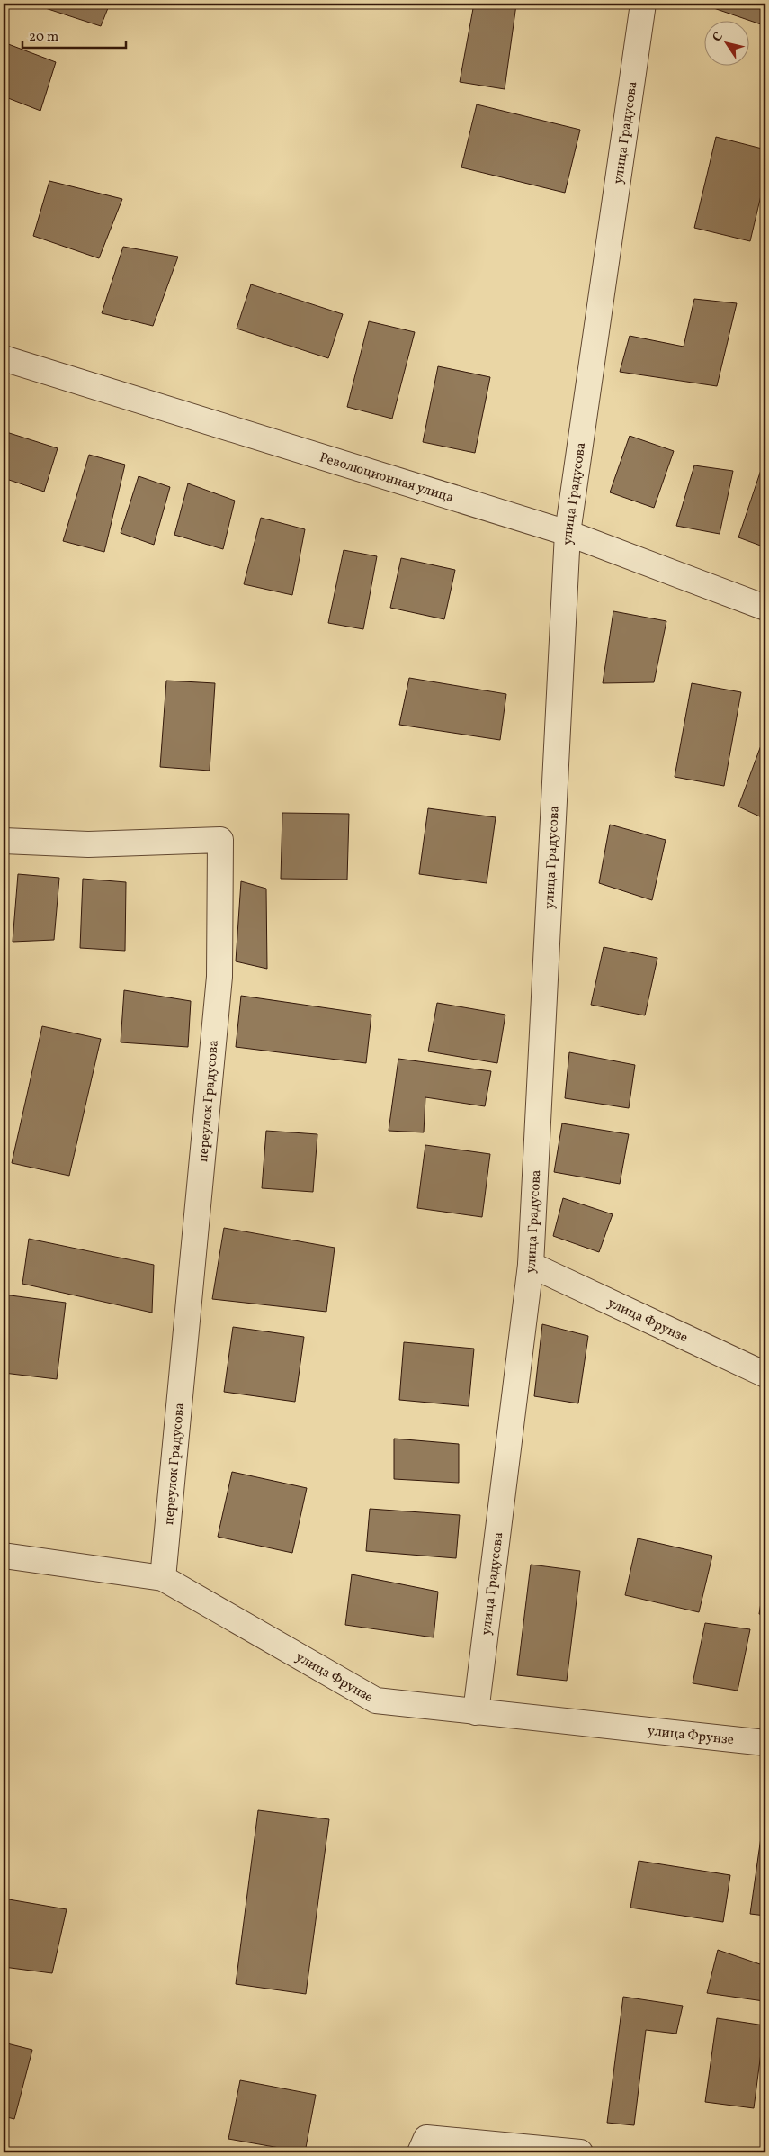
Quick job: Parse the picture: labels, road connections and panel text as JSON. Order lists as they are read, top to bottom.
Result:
{
  "streets": {
    "street": [
      "улица Градусова",
      "Революционная улица",
      "переулок Градусова",
      "улица Фрунзе"
    ]
  },
  "crossings": [
    ["улица Градусова", "Революционная улица"],
    ["улица Градусова", "улица Фрунзе"],
    ["переулок Градусова", "улица Фрунзе"]
  ],
  "scale_bar": "20 m",
  "north": "top left"
}
